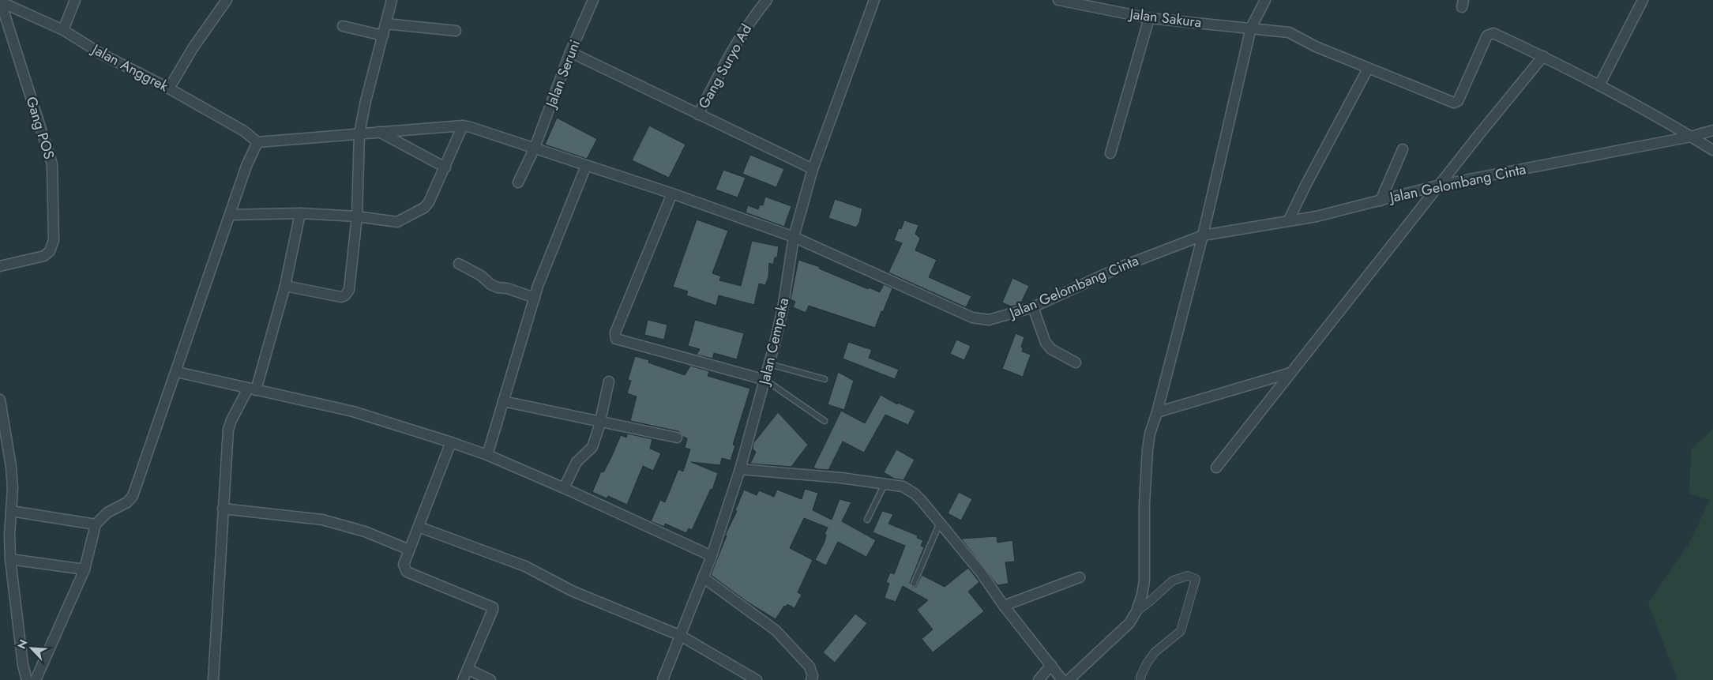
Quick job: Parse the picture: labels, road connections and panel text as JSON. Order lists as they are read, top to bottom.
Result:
{
  "streets": {
    "street": [
      "Jalan Sakura",
      "Gang Suryo Ad",
      "Jalan Anggrek",
      "Jalan Seruni",
      "Gang POS",
      "Jalan Gelombang Cinta",
      "Jalan Cempaka"
    ]
  },
  "crossings": [
    ["Jalan Anggrek", "Gang POS"],
    ["Jalan Anggrek", "Jalan Gelombang Cinta"],
    ["Jalan Seruni", "Jalan Gelombang Cinta"],
    ["Jalan Gelombang Cinta", "Jalan Cempaka"]
  ],
  "north": "top left"
}
